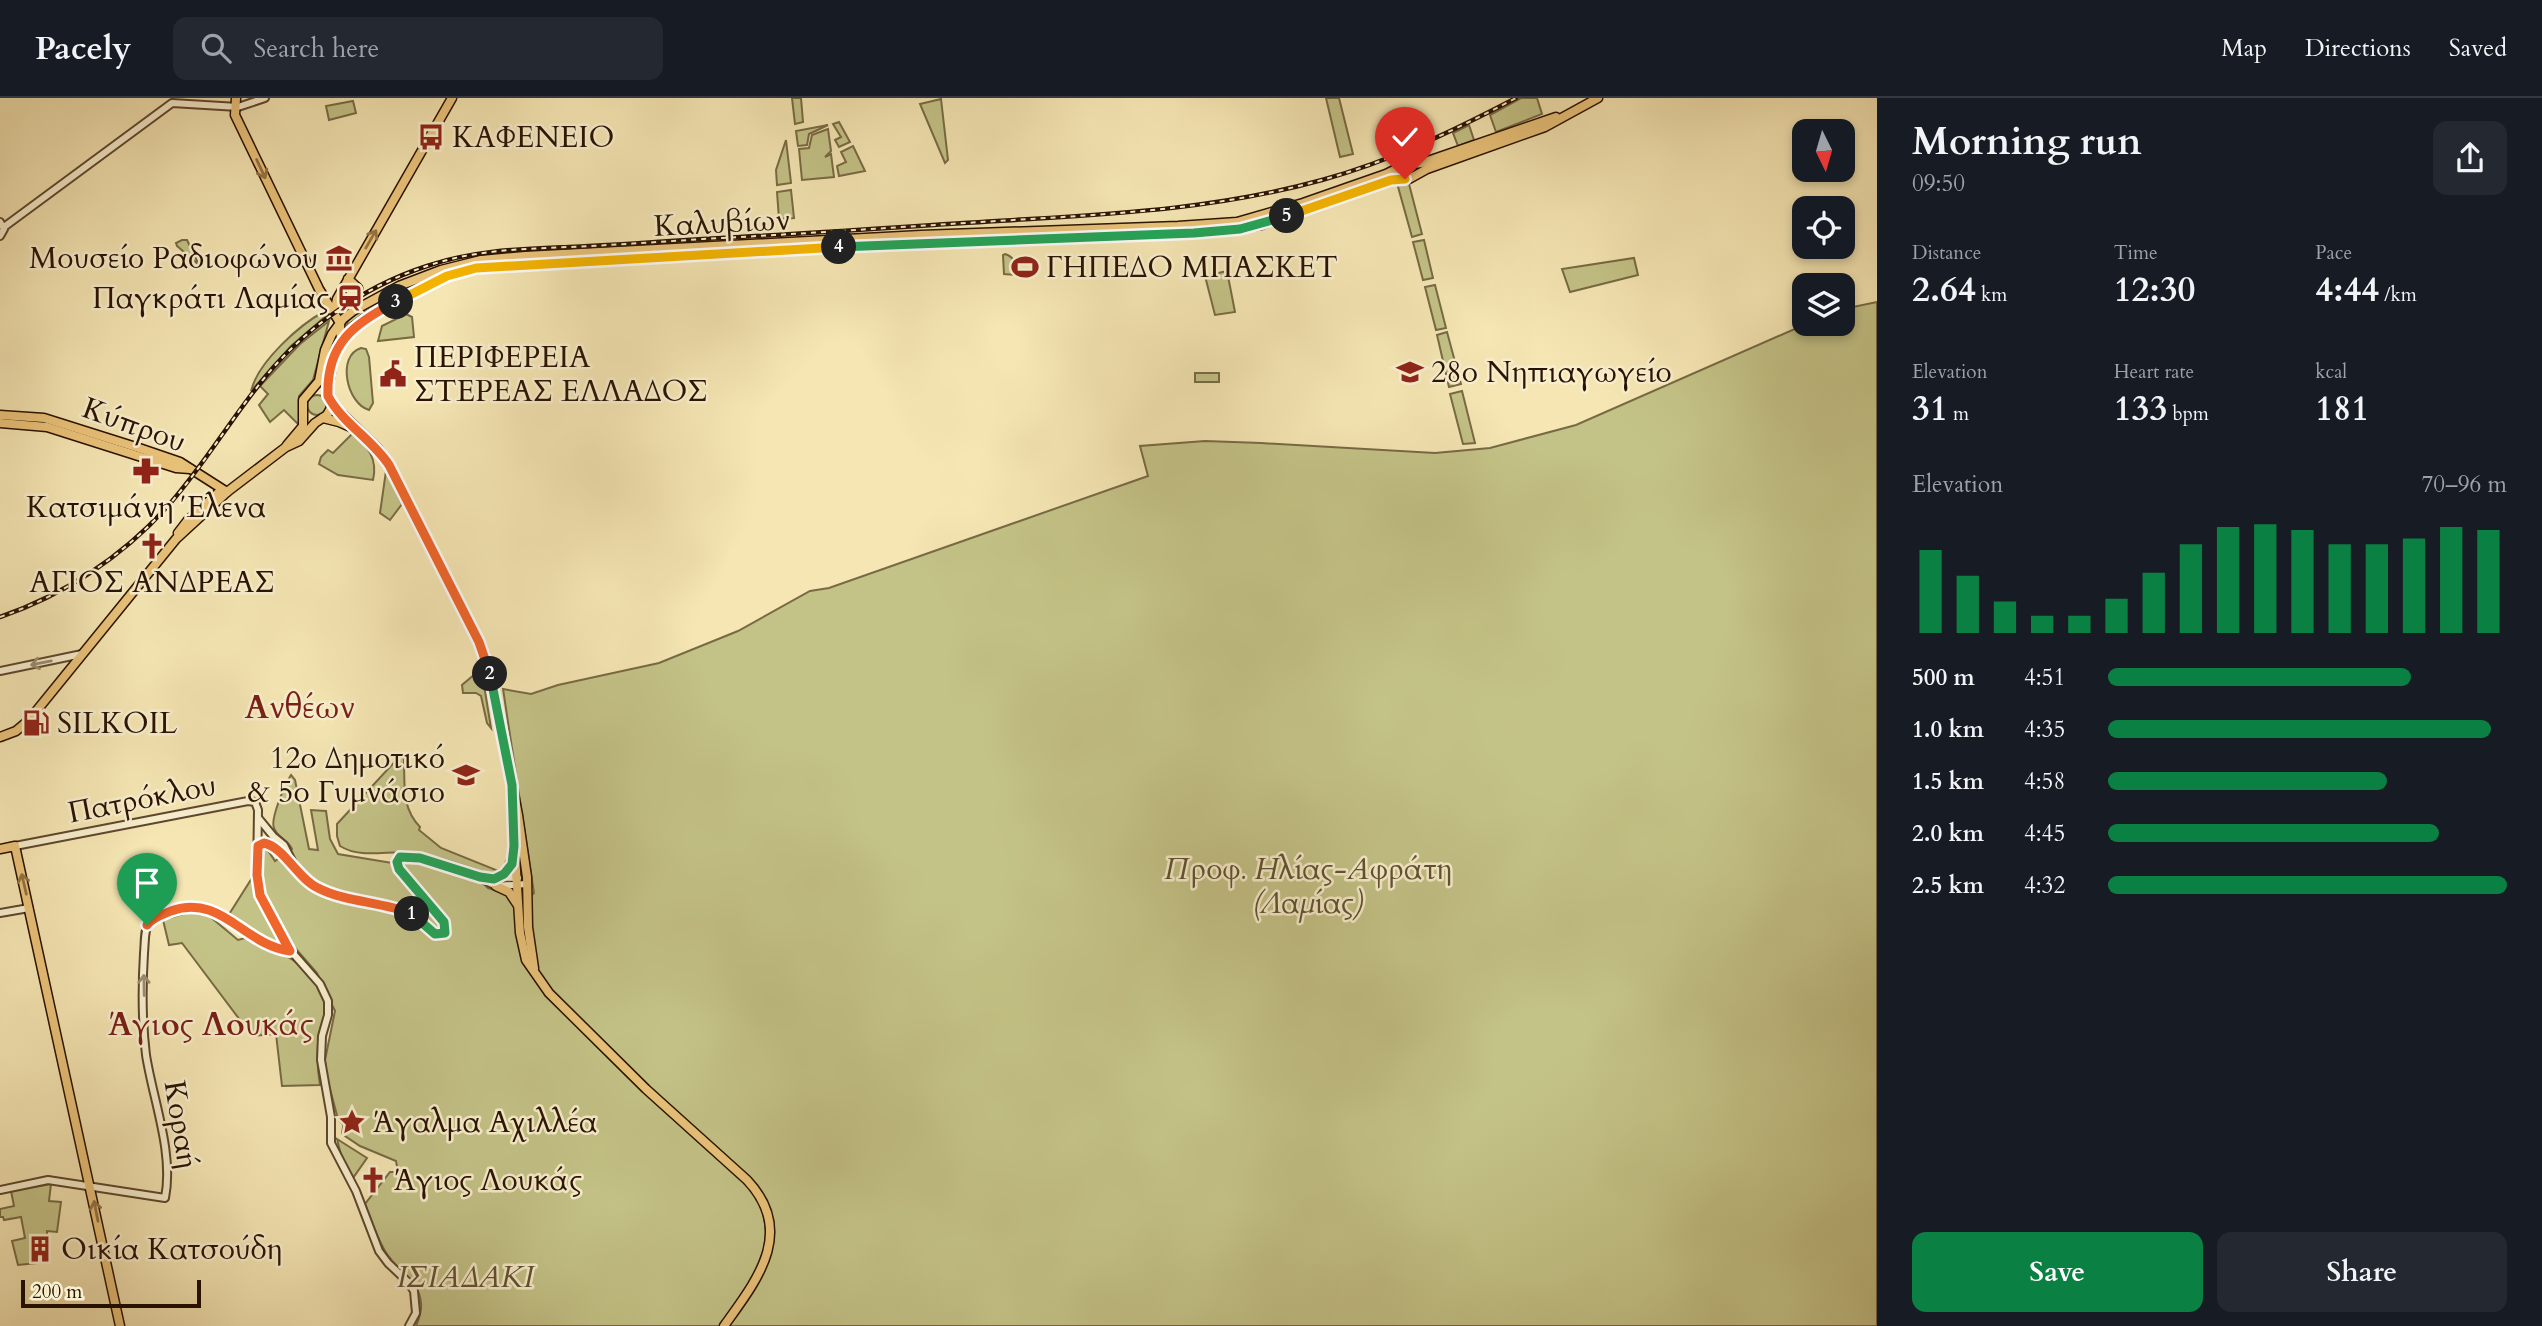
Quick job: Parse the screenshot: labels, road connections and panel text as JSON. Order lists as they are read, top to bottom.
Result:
{
  "streets": {
    "main road": ["Καλυβίων", "Κύπρου", "Πατρόκλου"],
    "street": ["Κοραή"]
  },
  "crossings": [
    ["Πατρόκλου", "Κοραή"]
  ],
  "districts": ["Ανθέων", "Άγιος Λουκάς"],
  "parks": ["Προφ. Ηλίας-Αφράτη (Λαμίας)", "ΙΣΙΑΔΑΚΙ"],
  "places": {
    "bus stop": ["ΚΑΦΕΝΕΙΟ"],
    "museum": ["Μουσείο Ραδιοφώνου"],
    "sports": ["ΓΗΠΕΔΟ ΜΠΑΣΚΕΤ"],
    "station": ["Παγκράτι Λαμίας"],
    "school or university": ["28ο Νηπιαγωγείο", "12ο Δημοτικό & 5ο Γυμνάσιο"],
    "public building": ["ΠΕΡΙΦΕΡΕΙΑ ΣΤΕΡΕΑΣ ΕΛΛΑΔΟΣ"],
    "pharmacy": ["Κατσιμάνη Έλενα"],
    "church": ["ΑΓΙΟΣ ΑΝΔΡΕΑΣ", "Άγιος Λουκάς"],
    "fuel station": ["SILKOIL"],
    "place": ["Άγαλμα Αχιλλέα"],
    "building": ["Οικία Κατσούδη"]
  },
  "scale_bar": "200 m",
  "north": "bottom",
  "page": {
    "header": "Pacely",
    "search": "Search here",
    "nav": ["Map", "Directions", "Saved"],
    "heading": ["Morning run", "09:50"],
    "pins": [
      "5",
      "4",
      "3",
      "2",
      "1"
    ],
    "stats": [
      ["Distance", "2.64 km"],
      ["Time", "12:30"],
      ["Pace", "4:44 /km"],
      ["Elevation", "31 m"],
      ["Heart rate", "133 bpm"],
      ["kcal", "181"]
    ],
    "chart": ["Elevation", "70–96 m"],
    "list": [
      {
        "name": "500 m",
        "note": "4:51"
      },
      {
        "name": "1.0 km",
        "note": "4:35"
      },
      {
        "name": "1.5 km",
        "note": "4:58"
      },
      {
        "name": "2.0 km",
        "note": "4:45"
      },
      {
        "name": "2.5 km",
        "note": "4:32"
      }
    ],
    "buttons": ["Save", "Share"],
    "scale": "200 m"
  }
}
